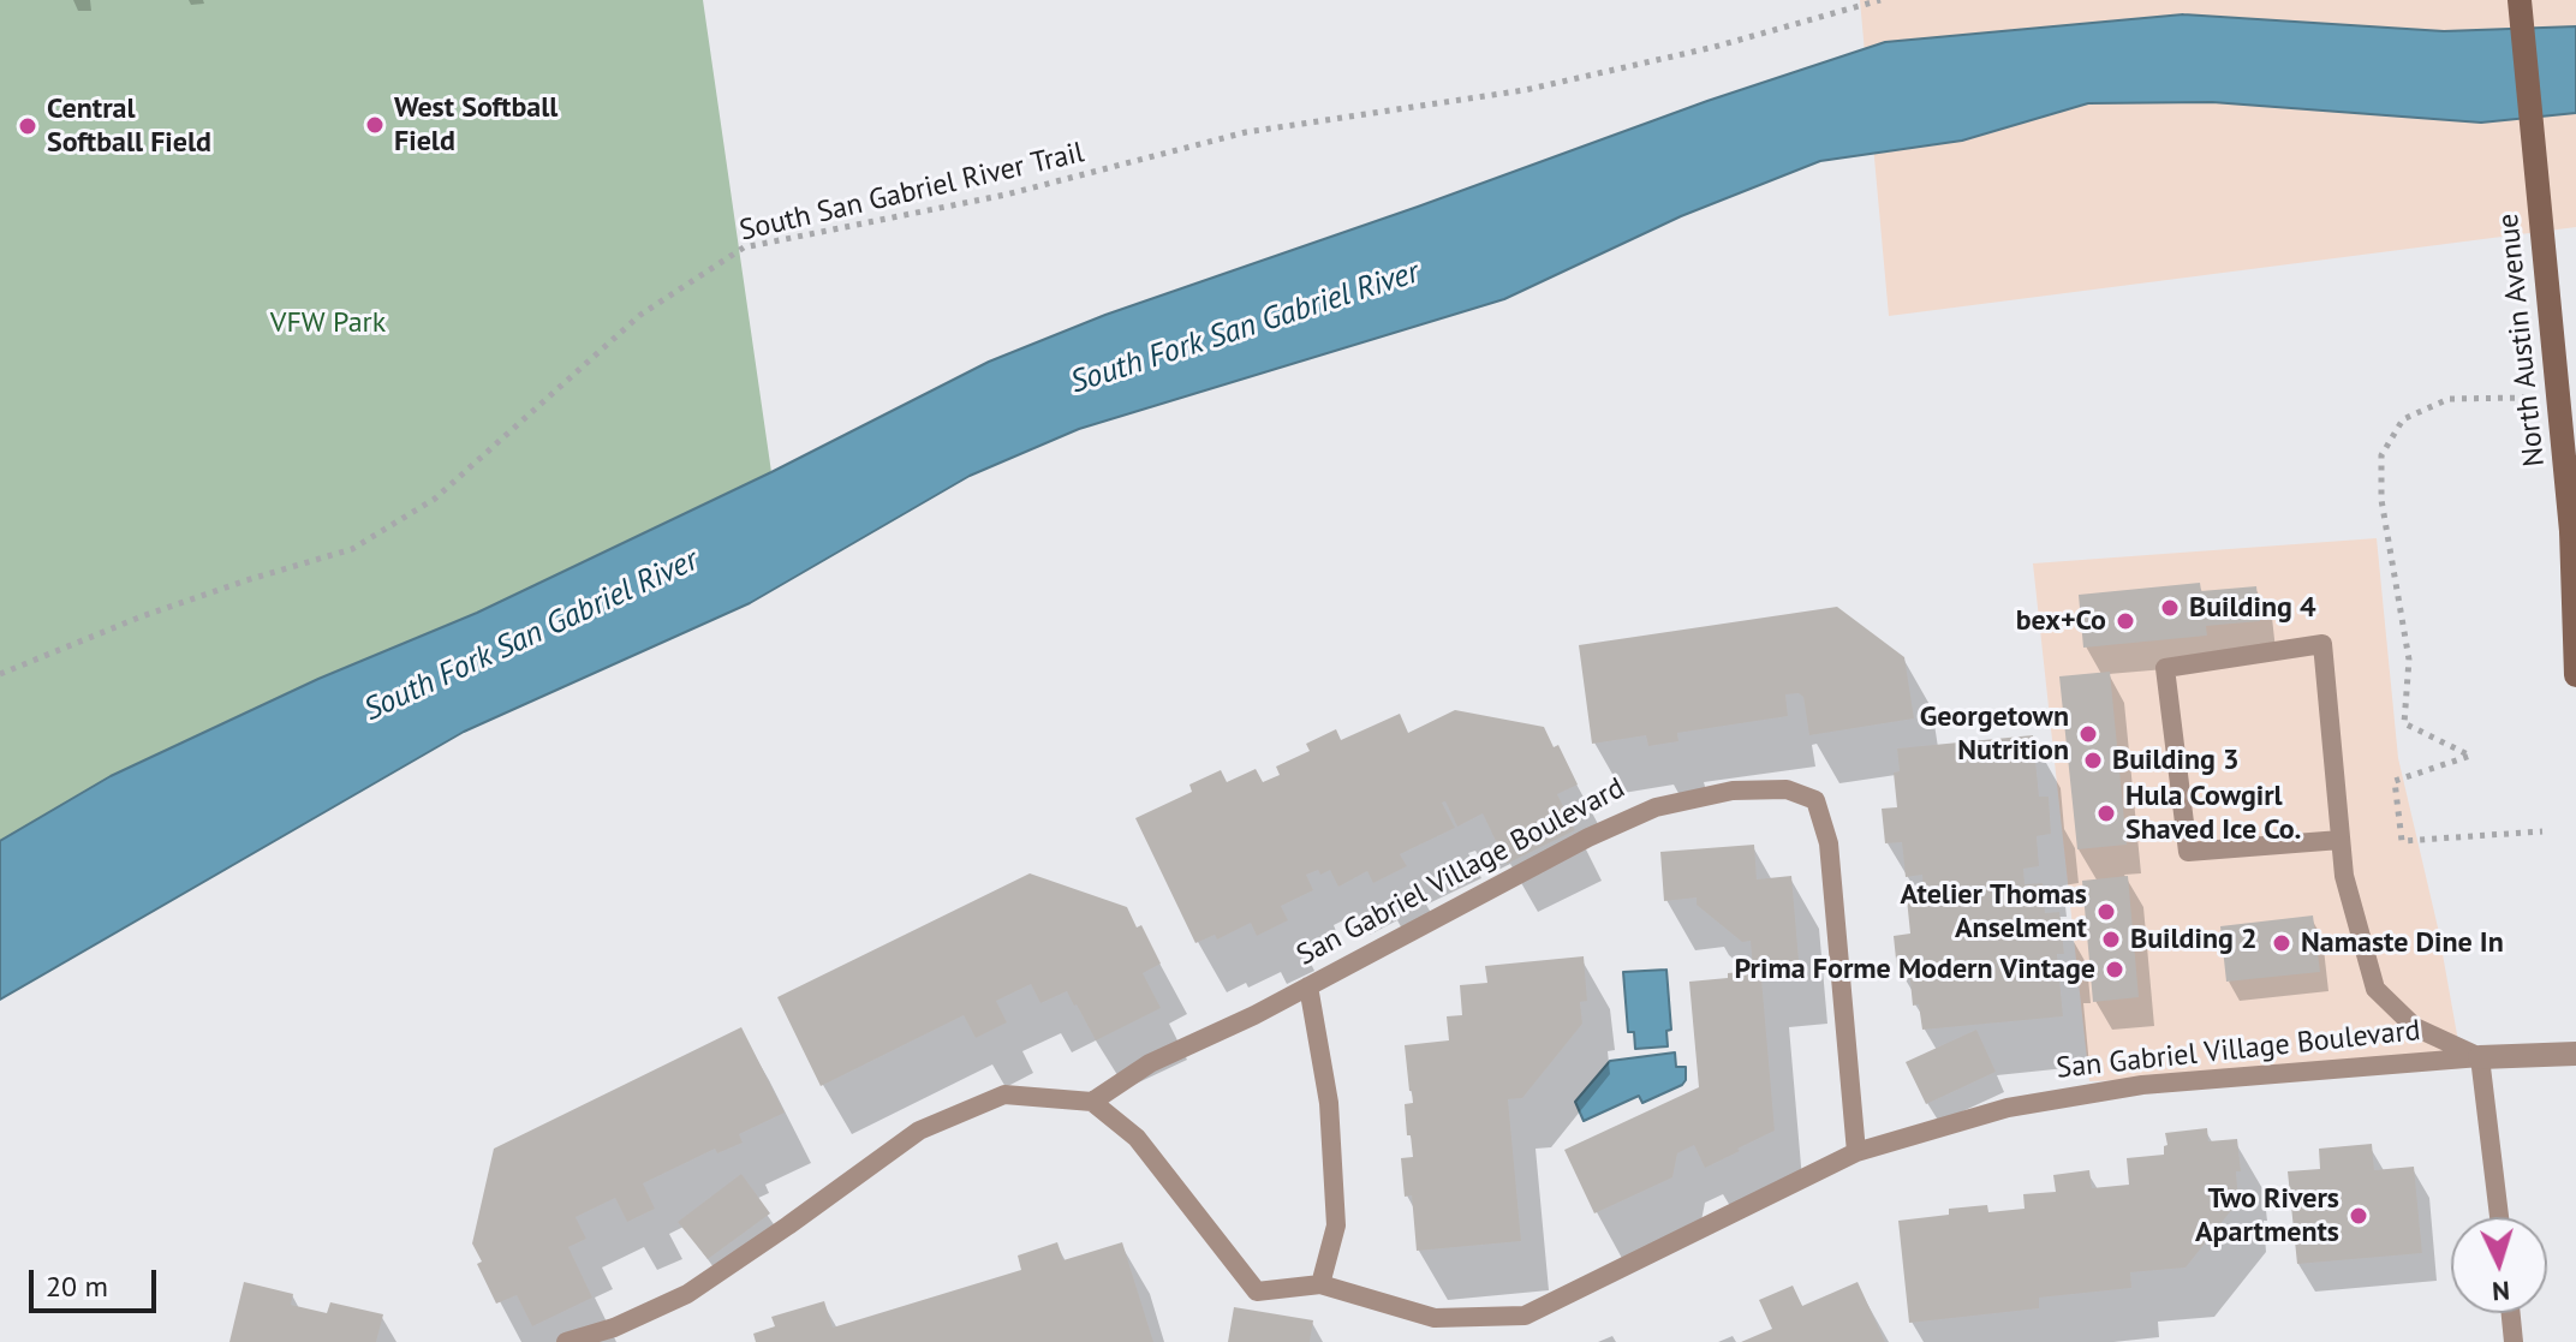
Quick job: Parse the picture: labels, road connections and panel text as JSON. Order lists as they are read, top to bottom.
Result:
{
  "streets": {
    "main road": ["North Austin Avenue"],
    "street": ["San Gabriel Village Boulevard"],
    "path": ["South San Gabriel River Trail"]
  },
  "water": ["South Fork San Gabriel River"],
  "parks": ["VFW Park"],
  "places": [
    "West Softball Field",
    "Central Softball Field",
    "Building 4",
    "bex+Co",
    "Georgetown Nutrition",
    "Building 3",
    "Hula Cowgirl Shaved Ice Co.",
    "Atelier Thomas Anselment",
    "Building 2",
    "Namaste Dine In",
    "Prima Forme Modern Vintage",
    "Two Rivers Apartments"
  ],
  "scale_bar": "20 m",
  "north": "bottom"
}
